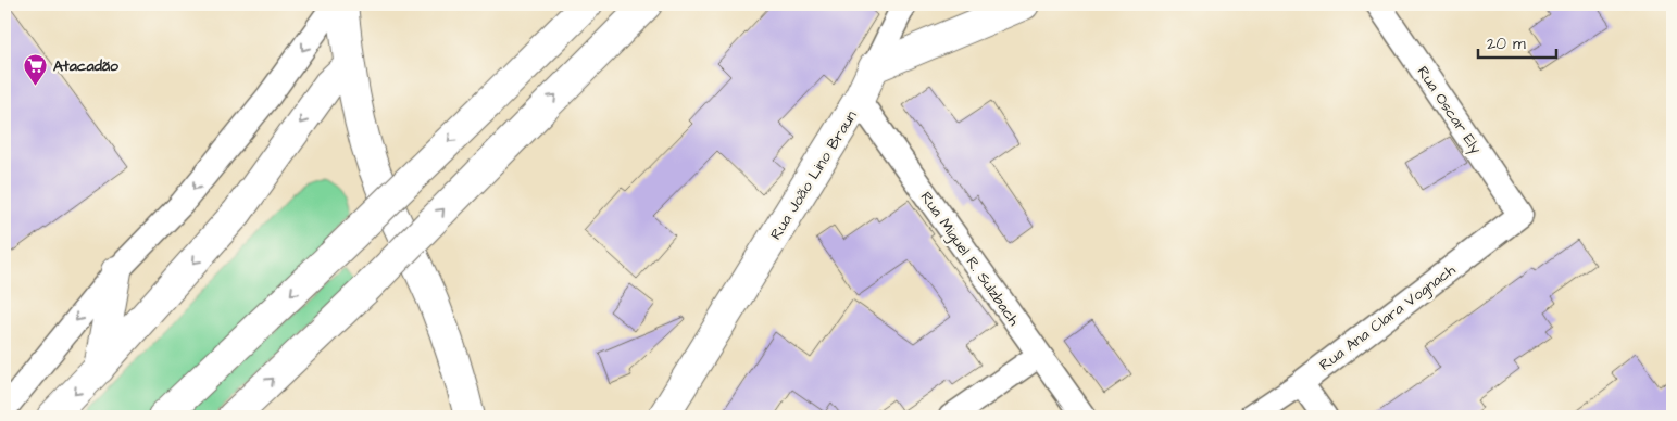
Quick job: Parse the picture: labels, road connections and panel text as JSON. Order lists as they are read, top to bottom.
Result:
{
  "streets": {
    "main road": ["Rua João Lino Braun"],
    "street": ["Rua Oscar Ely", "Rua Miguel R. Sulzbach", "Rua Ana Clara Vognach"]
  },
  "crossings": [
    ["Rua Oscar Ely", "Rua Ana Clara Vognach"],
    ["Rua João Lino Braun", "Rua Miguel R. Sulzbach"]
  ],
  "places": {
    "supermarket": ["Atacadão"]
  },
  "scale_bar": "20 m"
}
